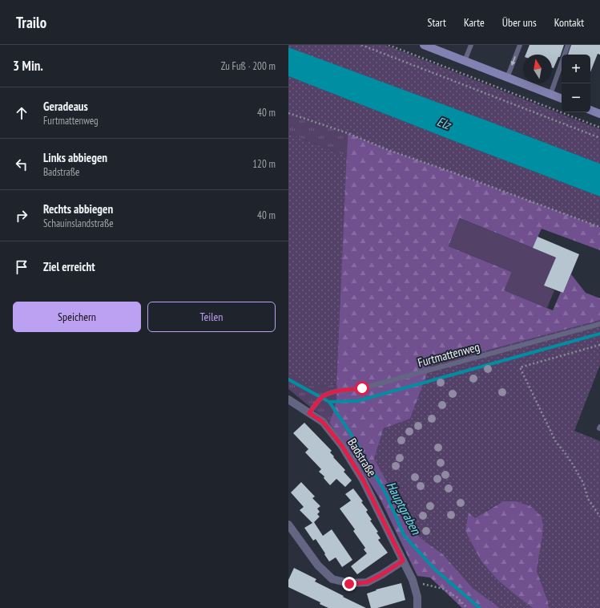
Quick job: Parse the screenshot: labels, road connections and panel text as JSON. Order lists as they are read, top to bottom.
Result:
{
  "streets": {
    "street": ["Badstraße"],
    "lane": ["Furtmattenweg"]
  },
  "crossings": [
    ["Furtmattenweg", "Badstraße"]
  ],
  "water": ["Elz", "Hauptgraben"],
  "north": "top",
  "page": {
    "header": "Trailo",
    "nav": [
      "Start",
      "Karte",
      "Über uns",
      "Kontakt"
    ],
    "heading": ["3 Min.", "Zu Fuß · 200 m"],
    "map_buttons": ["+", "−"],
    "list": [
      ["Geradeaus", "Furtmattenweg", "40 m"],
      ["Links abbiegen", "Badstraße", "120 m"],
      ["Rechts abbiegen", "Schauinslandstraße", "40 m"],
      "Ziel erreicht"
    ],
    "buttons": ["Speichern", "Teilen"]
  }
}
